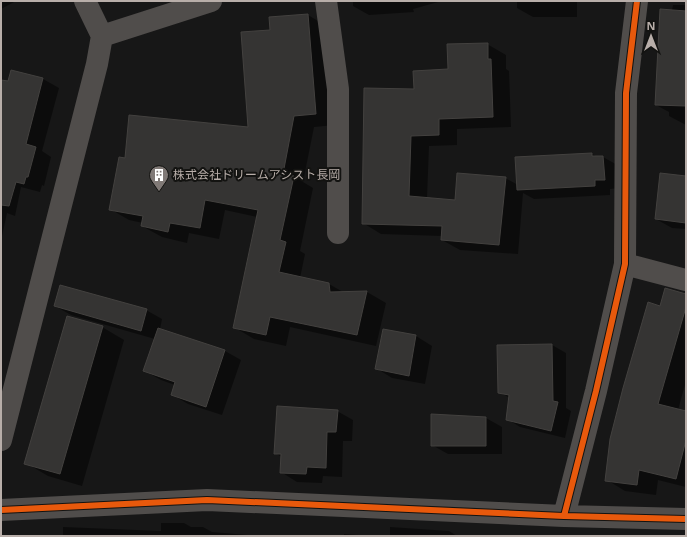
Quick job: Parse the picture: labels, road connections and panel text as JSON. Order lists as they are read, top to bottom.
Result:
{
  "places": {
    "building": ["株式会社ドリームアシスト長岡"]
  },
  "north": "top"
}
